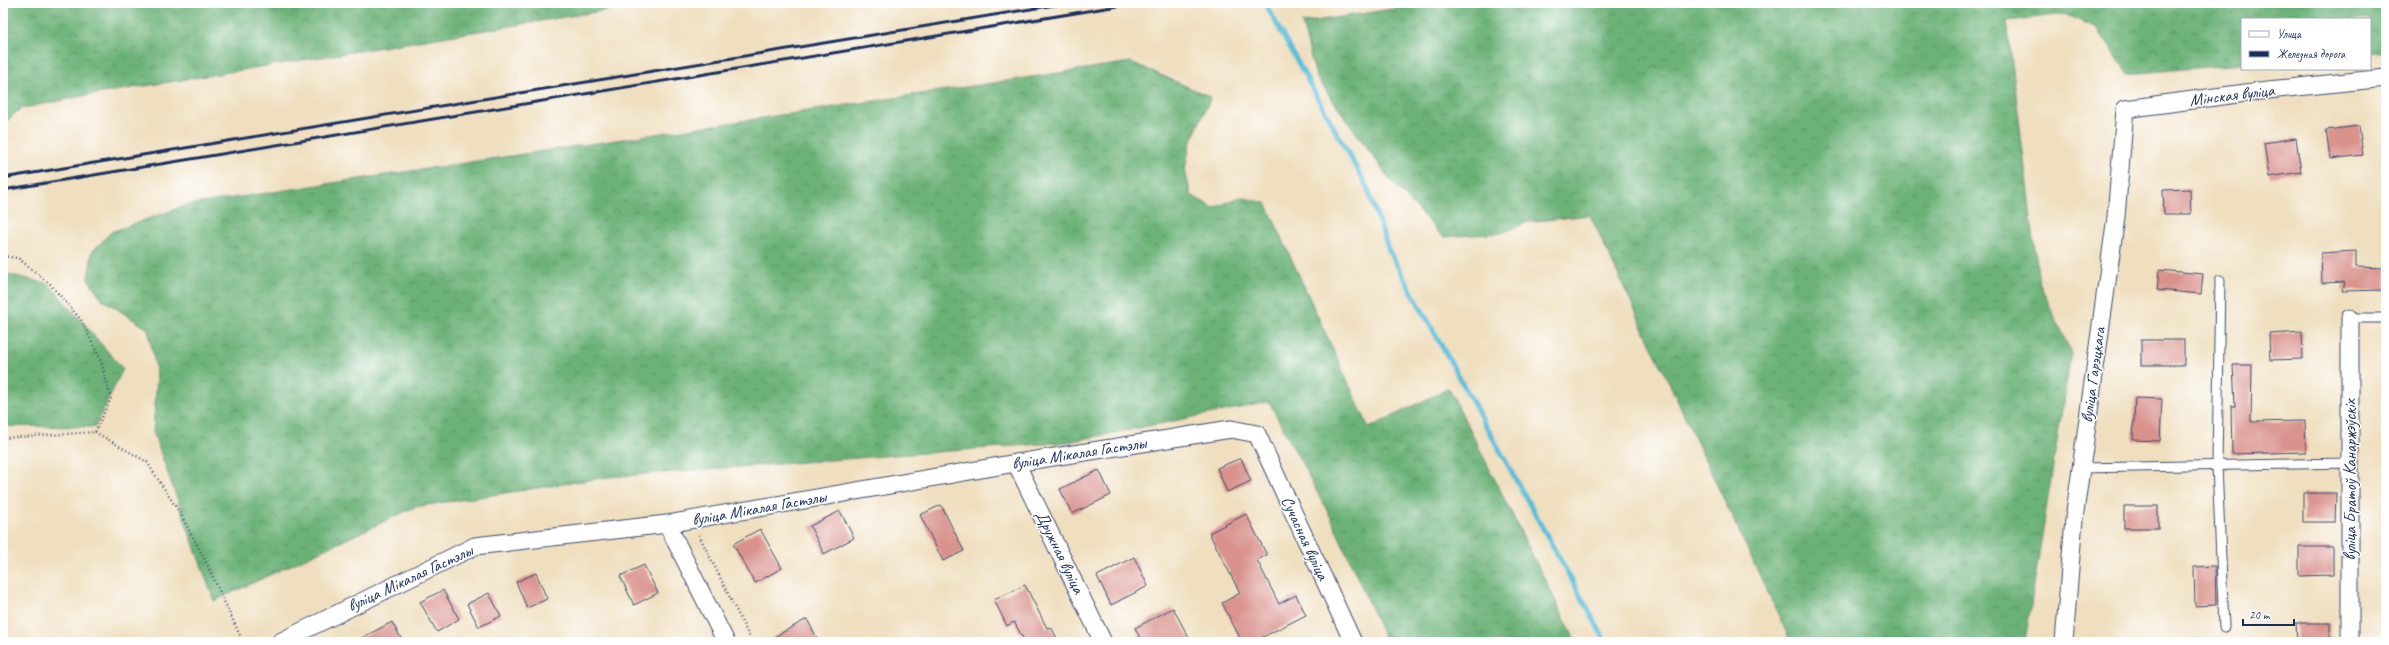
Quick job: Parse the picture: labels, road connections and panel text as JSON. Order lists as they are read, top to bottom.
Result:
{
  "streets": {
    "street": [
      "Мінская вуліца",
      "вуліца Гарэцкага",
      "вуліца Мікалая Гастэлы",
      "вуліца Братоў Канаржэўскіх",
      "Сучасная вуліца",
      "Дружная вуліца"
    ]
  },
  "crossings": [
    ["Мінская вуліца", "вуліца Гарэцкага"],
    ["вуліца Мікалая Гастэлы", "Сучасная вуліца"],
    ["вуліца Мікалая Гастэлы", "Дружная вуліца"]
  ],
  "legend": ["Улица", "Железная дорога"],
  "scale_bar": "20 m"
}
